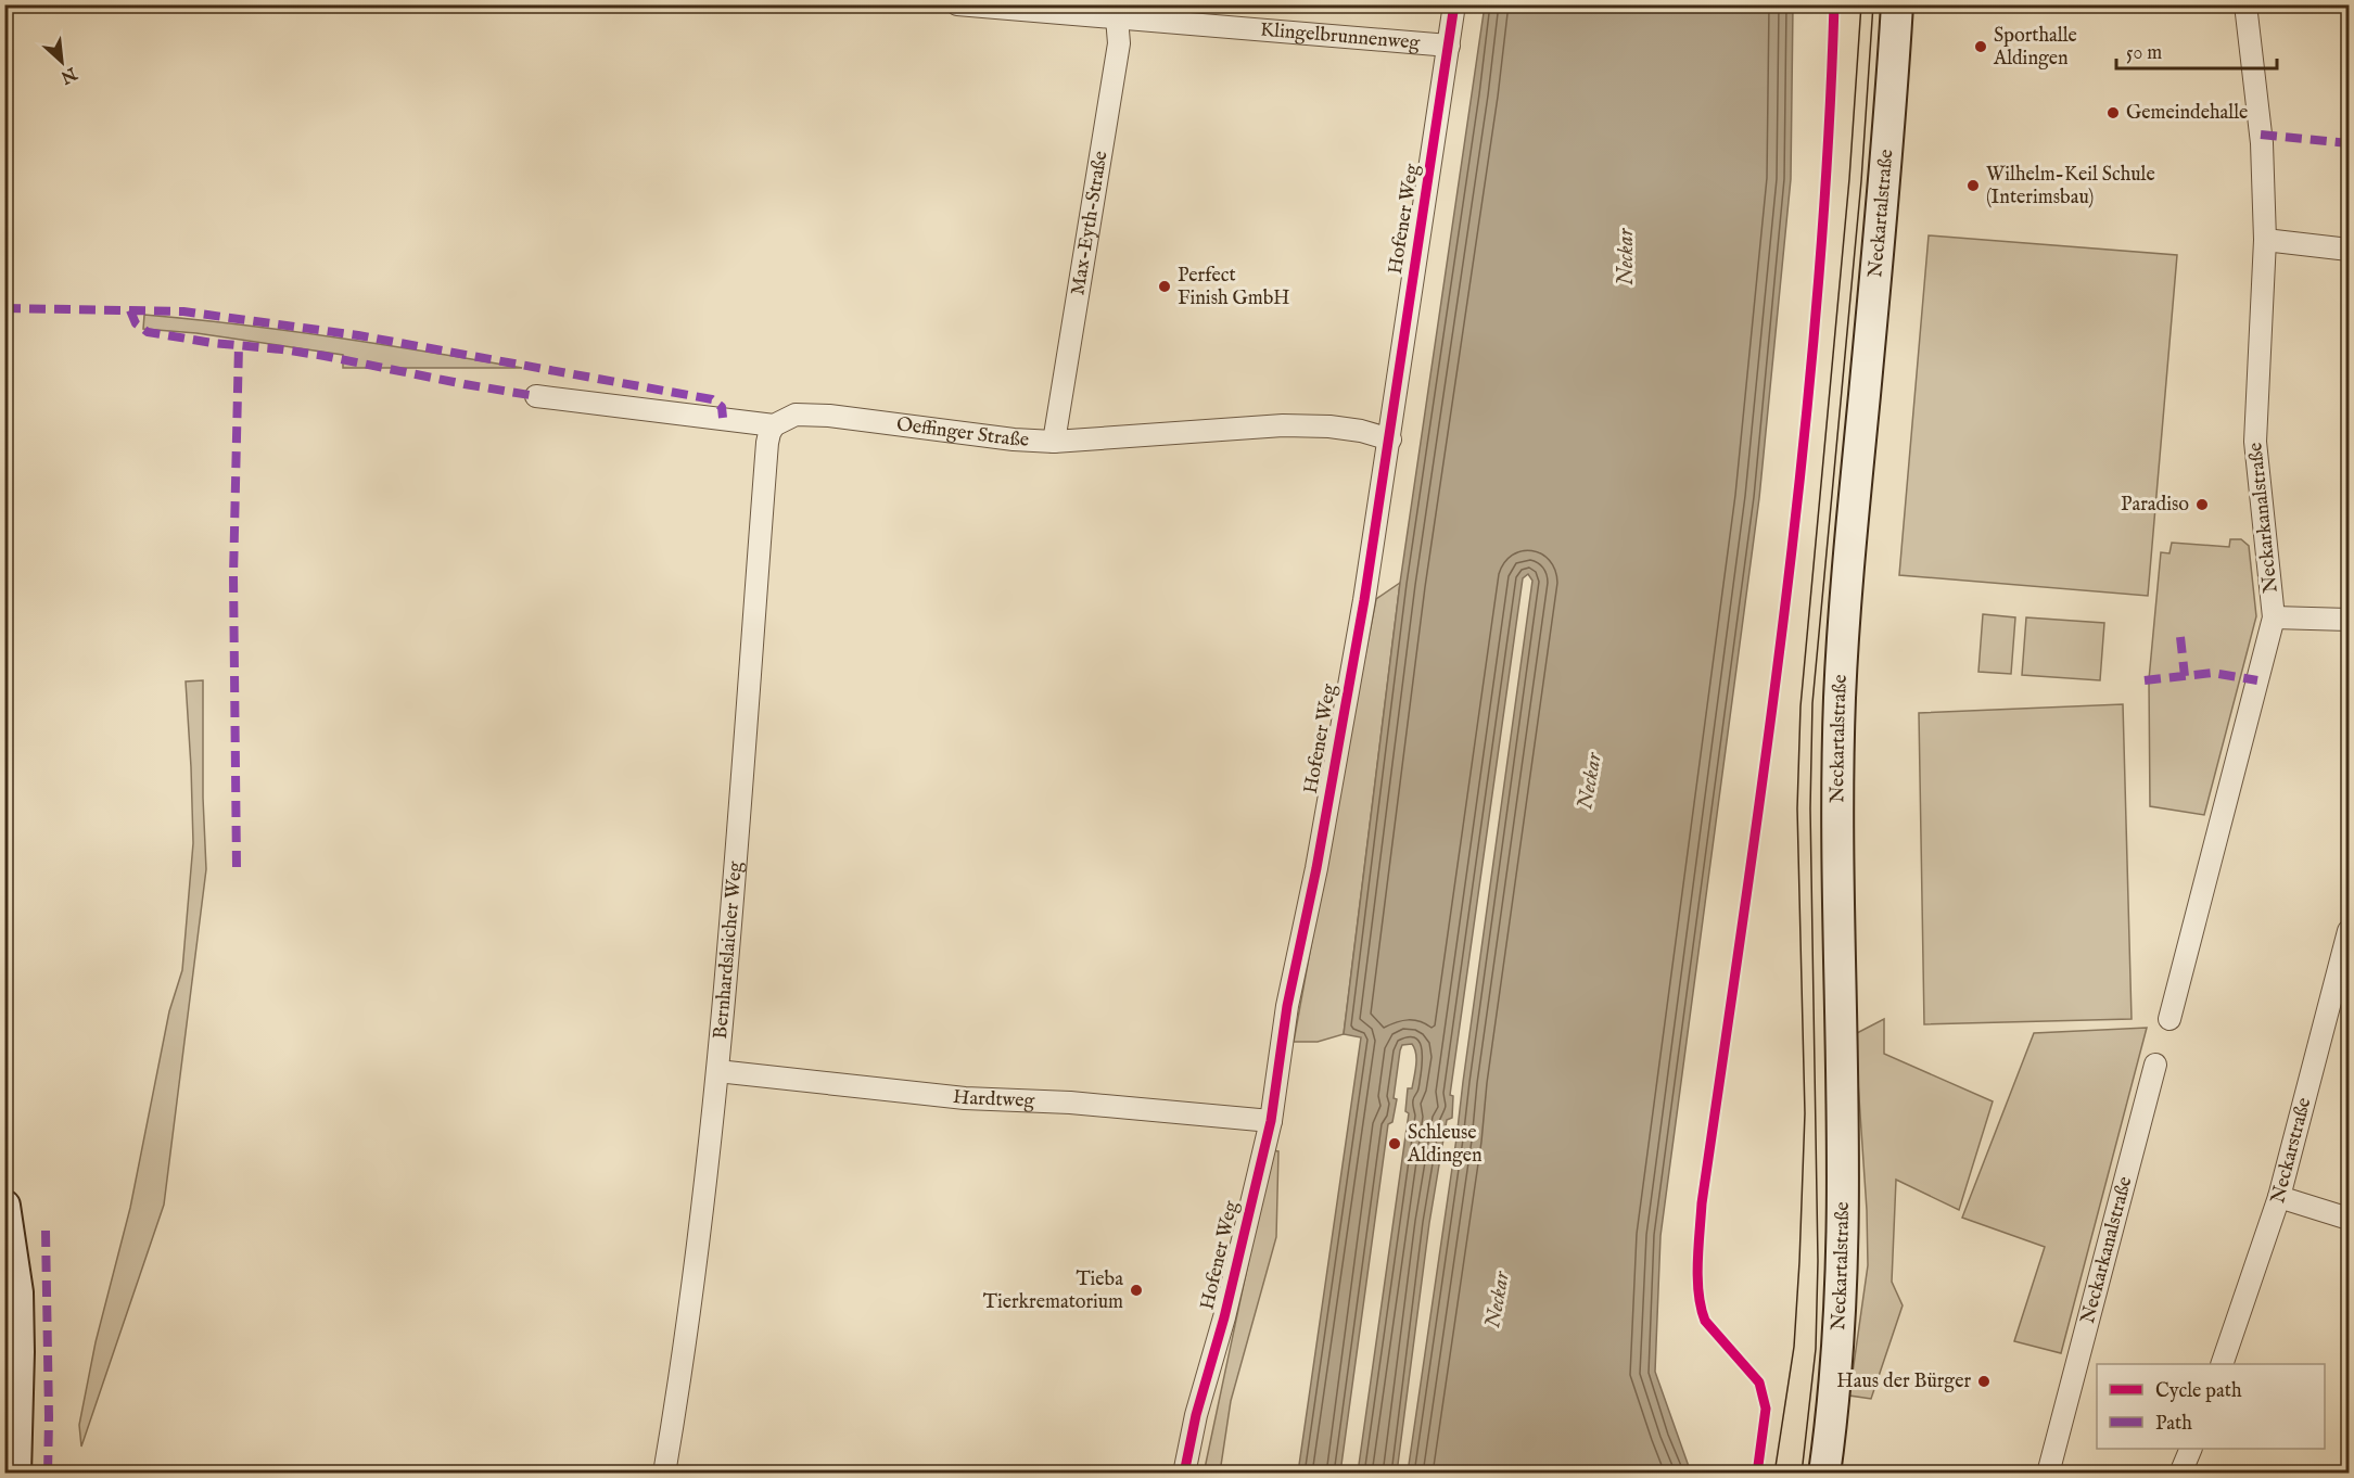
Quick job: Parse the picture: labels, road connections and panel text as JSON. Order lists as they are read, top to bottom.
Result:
{
  "streets": {
    "main road": ["Neckartalstraße"],
    "street": [
      "Klingelbrunnenweg",
      "Hofener Weg",
      "Max-Eyth-Straße",
      "Oeffinger Straße",
      "Neckarkanalstraße",
      "Bernhardslaicher Weg",
      "Hardtweg",
      "Neckarstraße"
    ]
  },
  "crossings": [
    ["Klingelbrunnenweg", "Hofener Weg"],
    ["Klingelbrunnenweg", "Max-Eyth-Straße"],
    ["Hofener Weg", "Oeffinger Straße"],
    ["Hofener Weg", "Hardtweg"],
    ["Max-Eyth-Straße", "Oeffinger Straße"],
    ["Oeffinger Straße", "Bernhardslaicher Weg"],
    ["Bernhardslaicher Weg", "Hardtweg"]
  ],
  "water": ["Neckar"],
  "places": [
    "Sporthalle Aldingen",
    "Gemeindehalle",
    "Wilhelm-Keil Schule (Interimsbau)",
    "Perfect Finish GmbH",
    "Paradiso",
    "Schleuse Aldingen",
    "Tieba Tierkrematorium",
    "Haus der Bürger"
  ],
  "legend": ["Cycle path", "Path"],
  "scale_bar": "50 m",
  "north": "bottom right"
}
